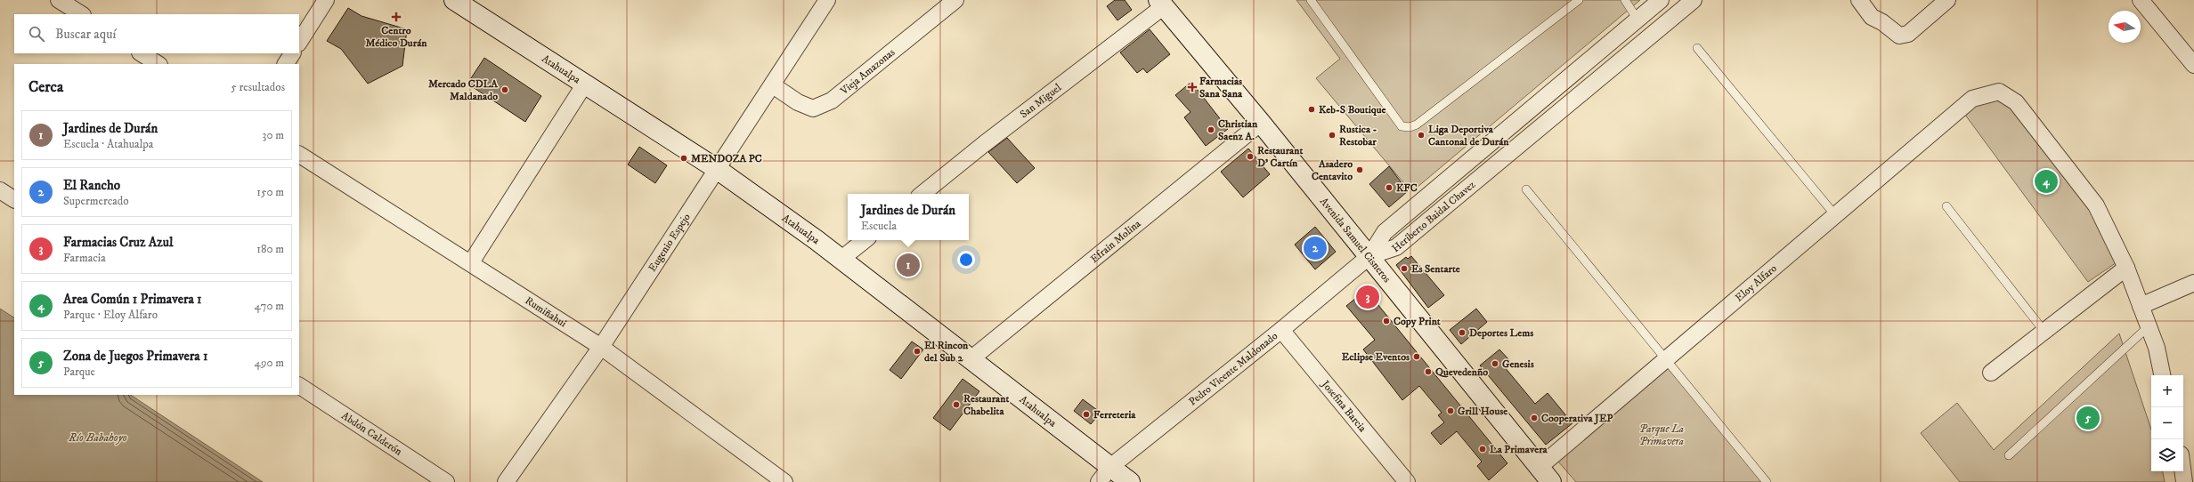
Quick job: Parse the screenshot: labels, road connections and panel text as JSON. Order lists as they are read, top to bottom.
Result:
{
  "streets": {
    "street": [
      "Atahualpa",
      "Vieja Amazonas",
      "San Miguel",
      "Heriberto Baidal Chavez",
      "Avenida Samuel Cisneros",
      "Efrain Molina",
      "Eugenio Espejo",
      "Eloy Alfaro",
      "Rumiñahui",
      "Pedro Vicente Maldonado",
      "Josefina Barcia",
      "Abdón Calderón"
    ]
  },
  "crossings": [
    ["Atahualpa", "Efrain Molina"],
    ["Atahualpa", "Eugenio Espejo"],
    ["Atahualpa", "Pedro Vicente Maldonado"],
    ["Vieja Amazonas", "Eugenio Espejo"],
    ["San Miguel", "Avenida Samuel Cisneros"],
    ["Heriberto Baidal Chavez", "Avenida Samuel Cisneros"],
    ["Heriberto Baidal Chavez", "Pedro Vicente Maldonado"],
    ["Avenida Samuel Cisneros", "Efrain Molina"],
    ["Avenida Samuel Cisneros", "Eloy Alfaro"],
    ["Avenida Samuel Cisneros", "Pedro Vicente Maldonado"],
    ["Eugenio Espejo", "Rumiñahui"],
    ["Pedro Vicente Maldonado", "Josefina Barcia"]
  ],
  "water": ["Río Babahoyo"],
  "parks": ["Parque La Primavera"],
  "places": {
    "health": ["Centro Médico Durán", "Farmacias Sana Sana"],
    "other": [
      "Mercado CDLA Maldanado",
      "Keb-S Boutique",
      "Christian Saenz A.",
      "Rustica - Restobar",
      "Liga Deportiva Cantonal de Durán",
      "Restaurant D' Cartín",
      "MENDOZA PC",
      "Asadero Centavito",
      "KFC",
      "Es Sentarte",
      "Copy Print",
      "Deportes Lems",
      "El Rincon del Sub 2",
      "Eclipse Eventos",
      "Genesis",
      "Quevedenño",
      "Restaurant Chabelita",
      "Grill House",
      "Ferreteria",
      "Cooperativa JEP",
      "La Primavera"
    ]
  },
  "north": "left",
  "page": {
    "search": "Buscar aquí",
    "heading": ["Cerca", "5 resultados"],
    "list": [
      {
        "mark": "1",
        "name": "Jardines de Durán",
        "note": "Escuela · Atahualpa",
        "value": "30 m"
      },
      {
        "mark": "2",
        "name": "El Rancho",
        "note": "Supermercado",
        "value": "150 m"
      },
      {
        "mark": "3",
        "name": "Farmacias Cruz Azul",
        "note": "Farmacia",
        "value": "180 m"
      },
      {
        "mark": "4",
        "name": "Area Común 1 Primavera 1",
        "note": "Parque · Eloy Alfaro",
        "value": "470 m"
      },
      {
        "mark": "5",
        "name": "Zona de Juegos Primavera 1",
        "note": "Parque",
        "value": "490 m"
      }
    ],
    "pins": [
      "4",
      "2",
      "1",
      "3",
      "5"
    ],
    "popup": ["Jardines de Durán", "Escuela"],
    "map_buttons": ["+", "−"]
  }
}
